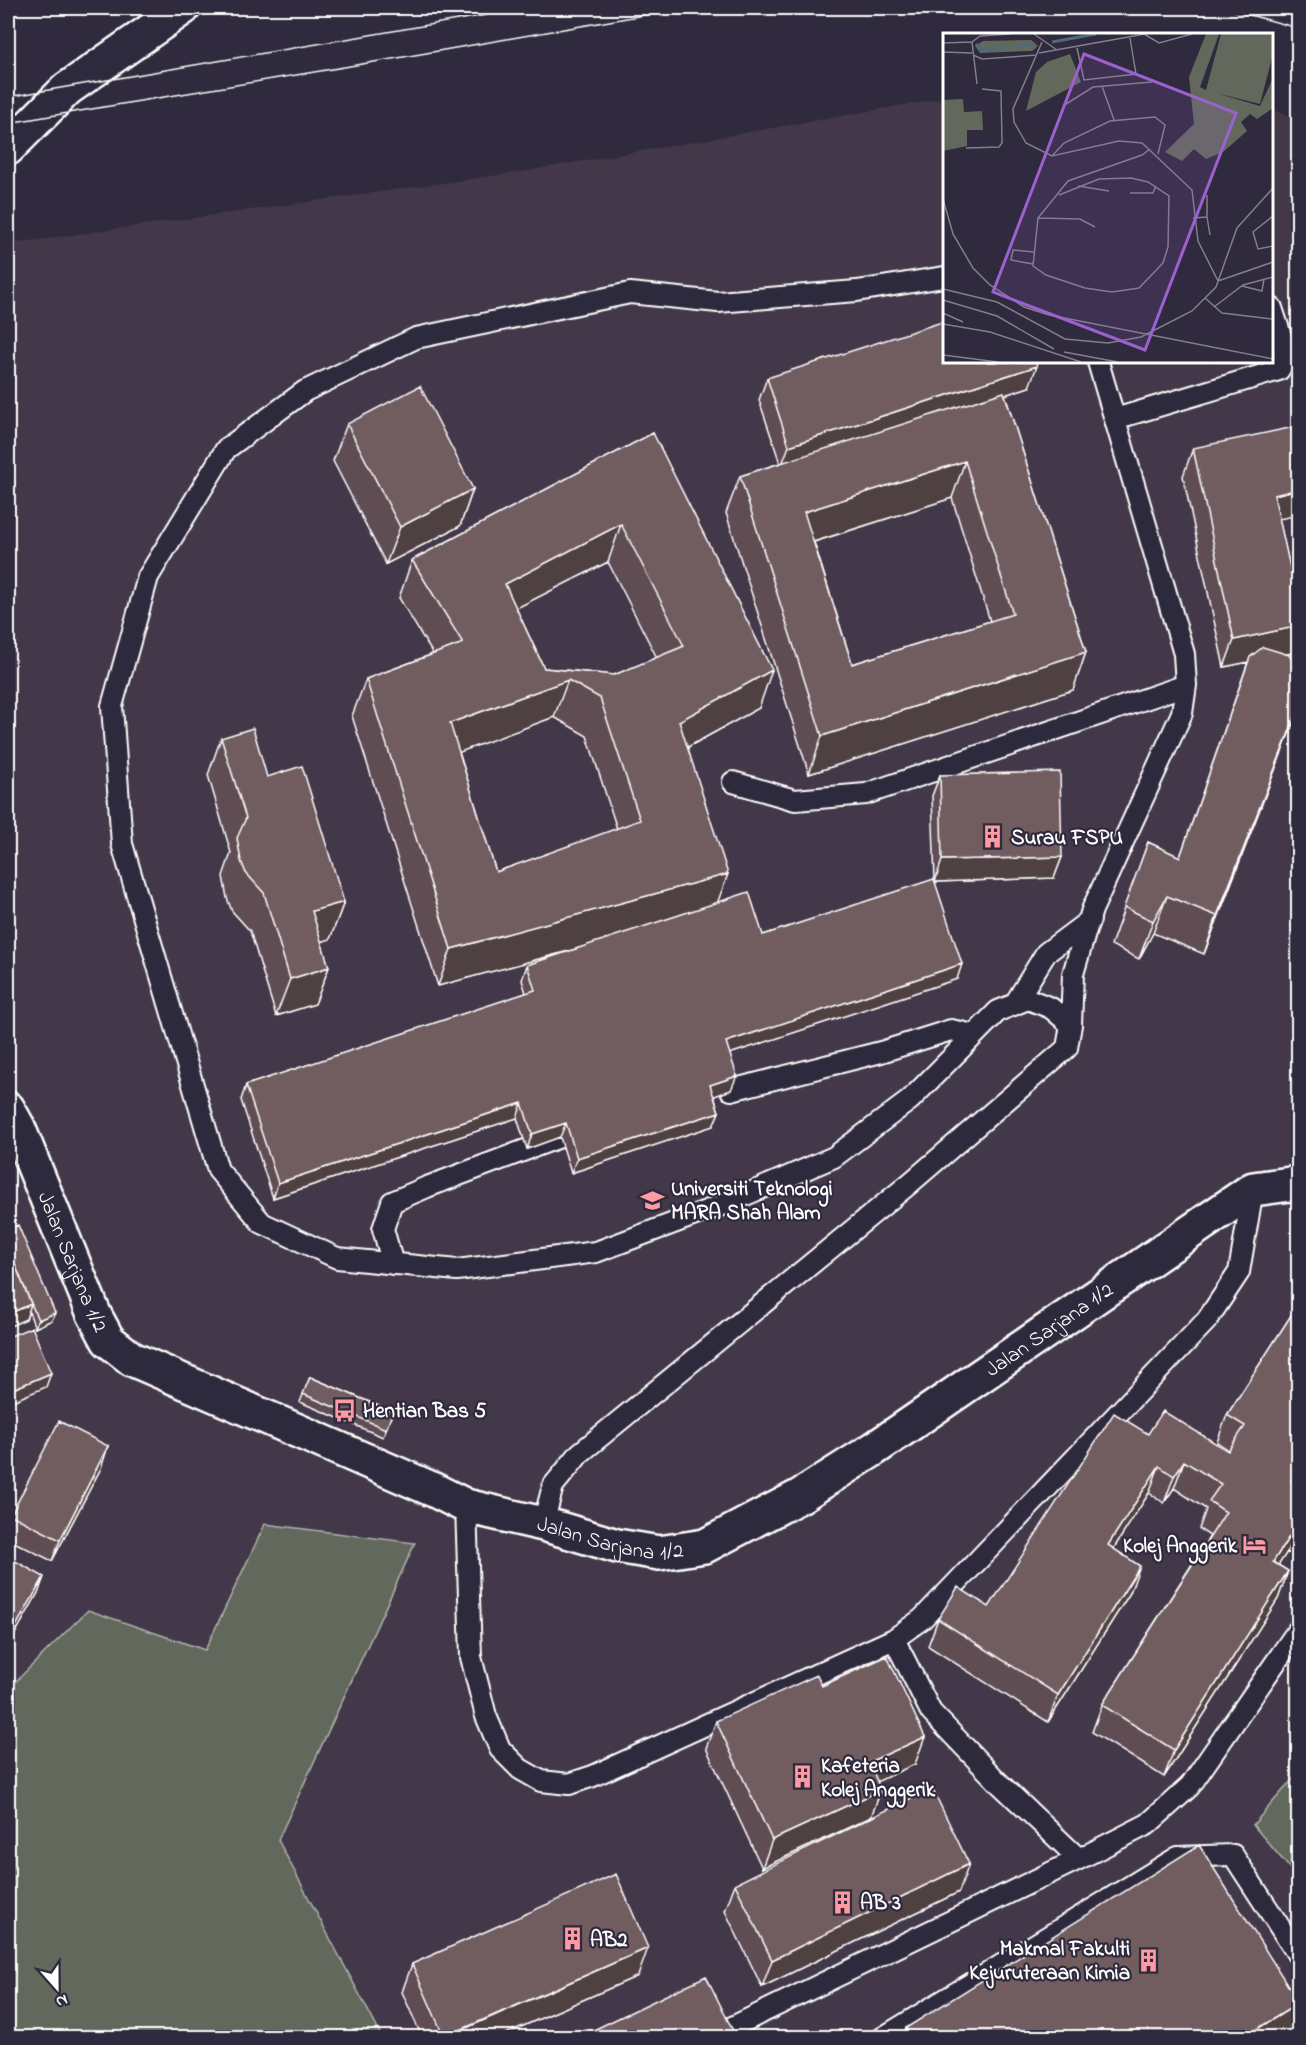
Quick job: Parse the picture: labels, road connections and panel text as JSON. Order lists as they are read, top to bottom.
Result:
{
  "streets": {
    "street": ["Jalan Sarjana 1/2"]
  },
  "places": {
    "building": [
      "Surau FSPU",
      "Kafeteria Kolej Anggerik",
      "AB 3",
      "AB2",
      "Makmal Fakulti Kejuruteraan Kimia"
    ],
    "school or university": ["Universiti Teknologi MARA Shah Alam"],
    "bus stop": ["Hentian Bas 5"],
    "hotel": ["Kolej Anggerik"]
  },
  "north": "bottom"
}
